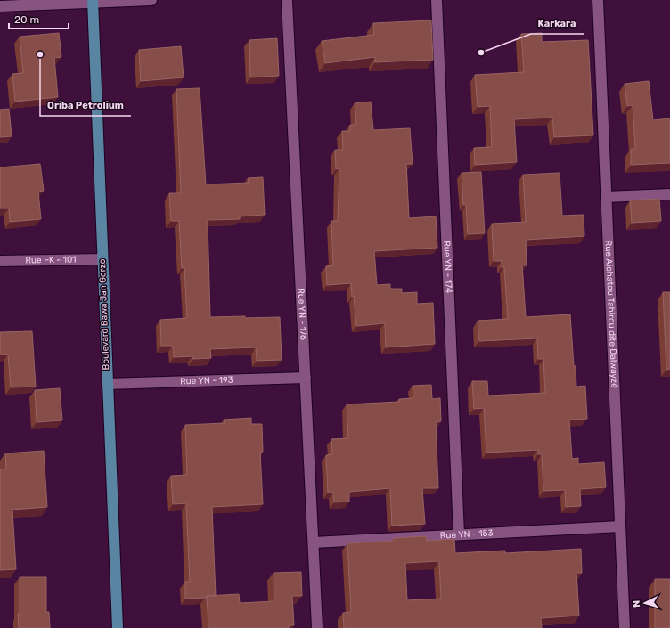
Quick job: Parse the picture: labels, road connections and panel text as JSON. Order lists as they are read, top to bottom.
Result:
{
  "streets": {
    "main road": ["Boulevard Bawa Jan Gorzo"],
    "street": [
      "Rue FK - 101",
      "Rue YN - 174",
      "Rue YN - 176",
      "Rue Aichatou Tahirou dite Dalwayzé",
      "Rue YN - 193",
      "Rue YN - 153"
    ]
  },
  "crossings": [
    ["Rue FK - 101", "Boulevard Bawa Jan Gorzo"],
    ["Rue YN - 174", "Rue YN - 153"],
    ["Rue YN - 176", "Rue YN - 193"],
    ["Rue YN - 176", "Rue YN - 153"],
    ["Boulevard Bawa Jan Gorzo", "Rue YN - 193"],
    ["Rue Aichatou Tahirou dite Dalwayzé", "Rue YN - 153"]
  ],
  "places": ["Karkara", "Oriba Petrolium"],
  "scale_bar": "20 m",
  "north": "left"
}
